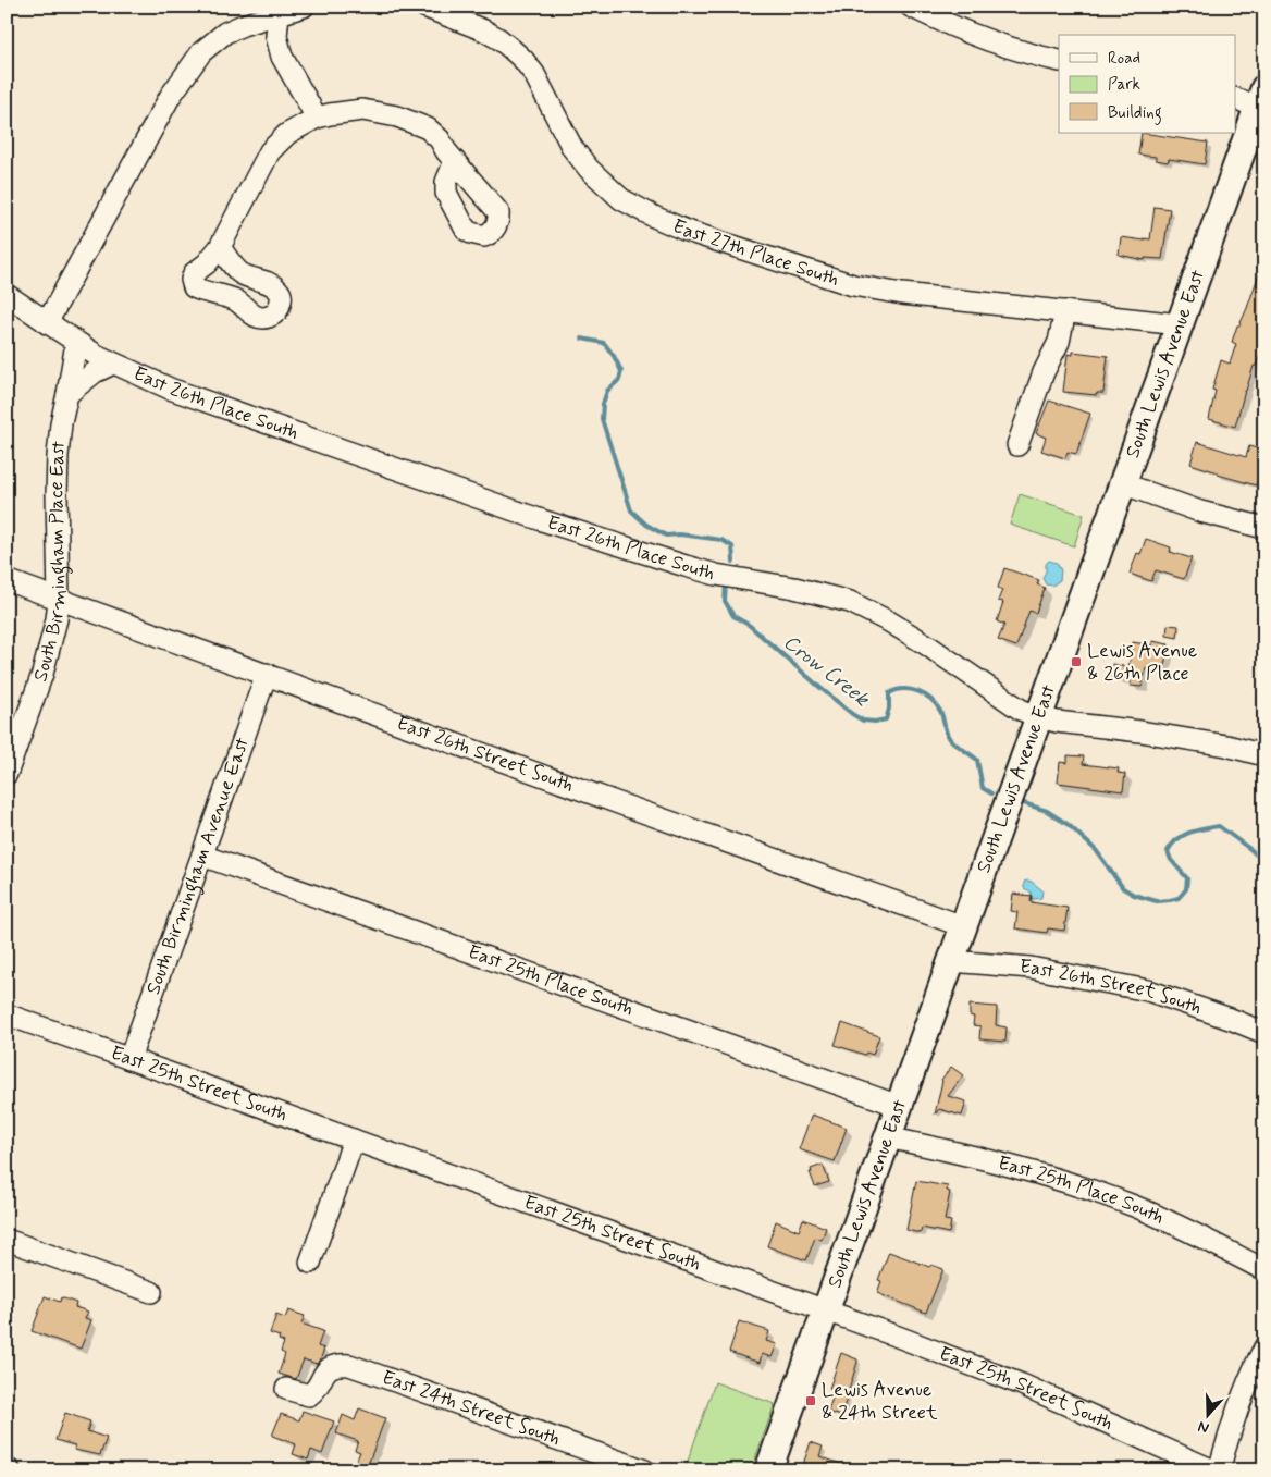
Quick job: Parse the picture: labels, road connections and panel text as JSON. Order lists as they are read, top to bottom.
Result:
{
  "streets": {
    "main road": ["South Lewis Avenue East"],
    "street": [
      "East 27th Place South",
      "East 26th Place South",
      "South Birmingham Place East",
      "East 26th Street South",
      "South Birmingham Avenue East",
      "East 25th Place South",
      "East 25th Street South",
      "East 24th Street South"
    ]
  },
  "crossings": [
    ["East 27th Place South", "South Lewis Avenue East"],
    ["South Lewis Avenue East", "East 26th Place South"],
    ["South Lewis Avenue East", "East 26th Street South"],
    ["South Lewis Avenue East", "East 25th Place South"],
    ["South Lewis Avenue East", "East 25th Street South"],
    ["East 26th Place South", "South Birmingham Place East"],
    ["South Birmingham Place East", "East 26th Street South"],
    ["East 26th Street South", "South Birmingham Avenue East"],
    ["South Birmingham Avenue East", "East 25th Place South"],
    ["South Birmingham Avenue East", "East 25th Street South"]
  ],
  "water": ["Crow Creek"],
  "places": {
    "transit": ["Lewis Avenue & 26th Place", "Lewis Avenue & 24th Street"]
  },
  "legend": ["Road", "Park", "Building"],
  "north": "bottom"
}
